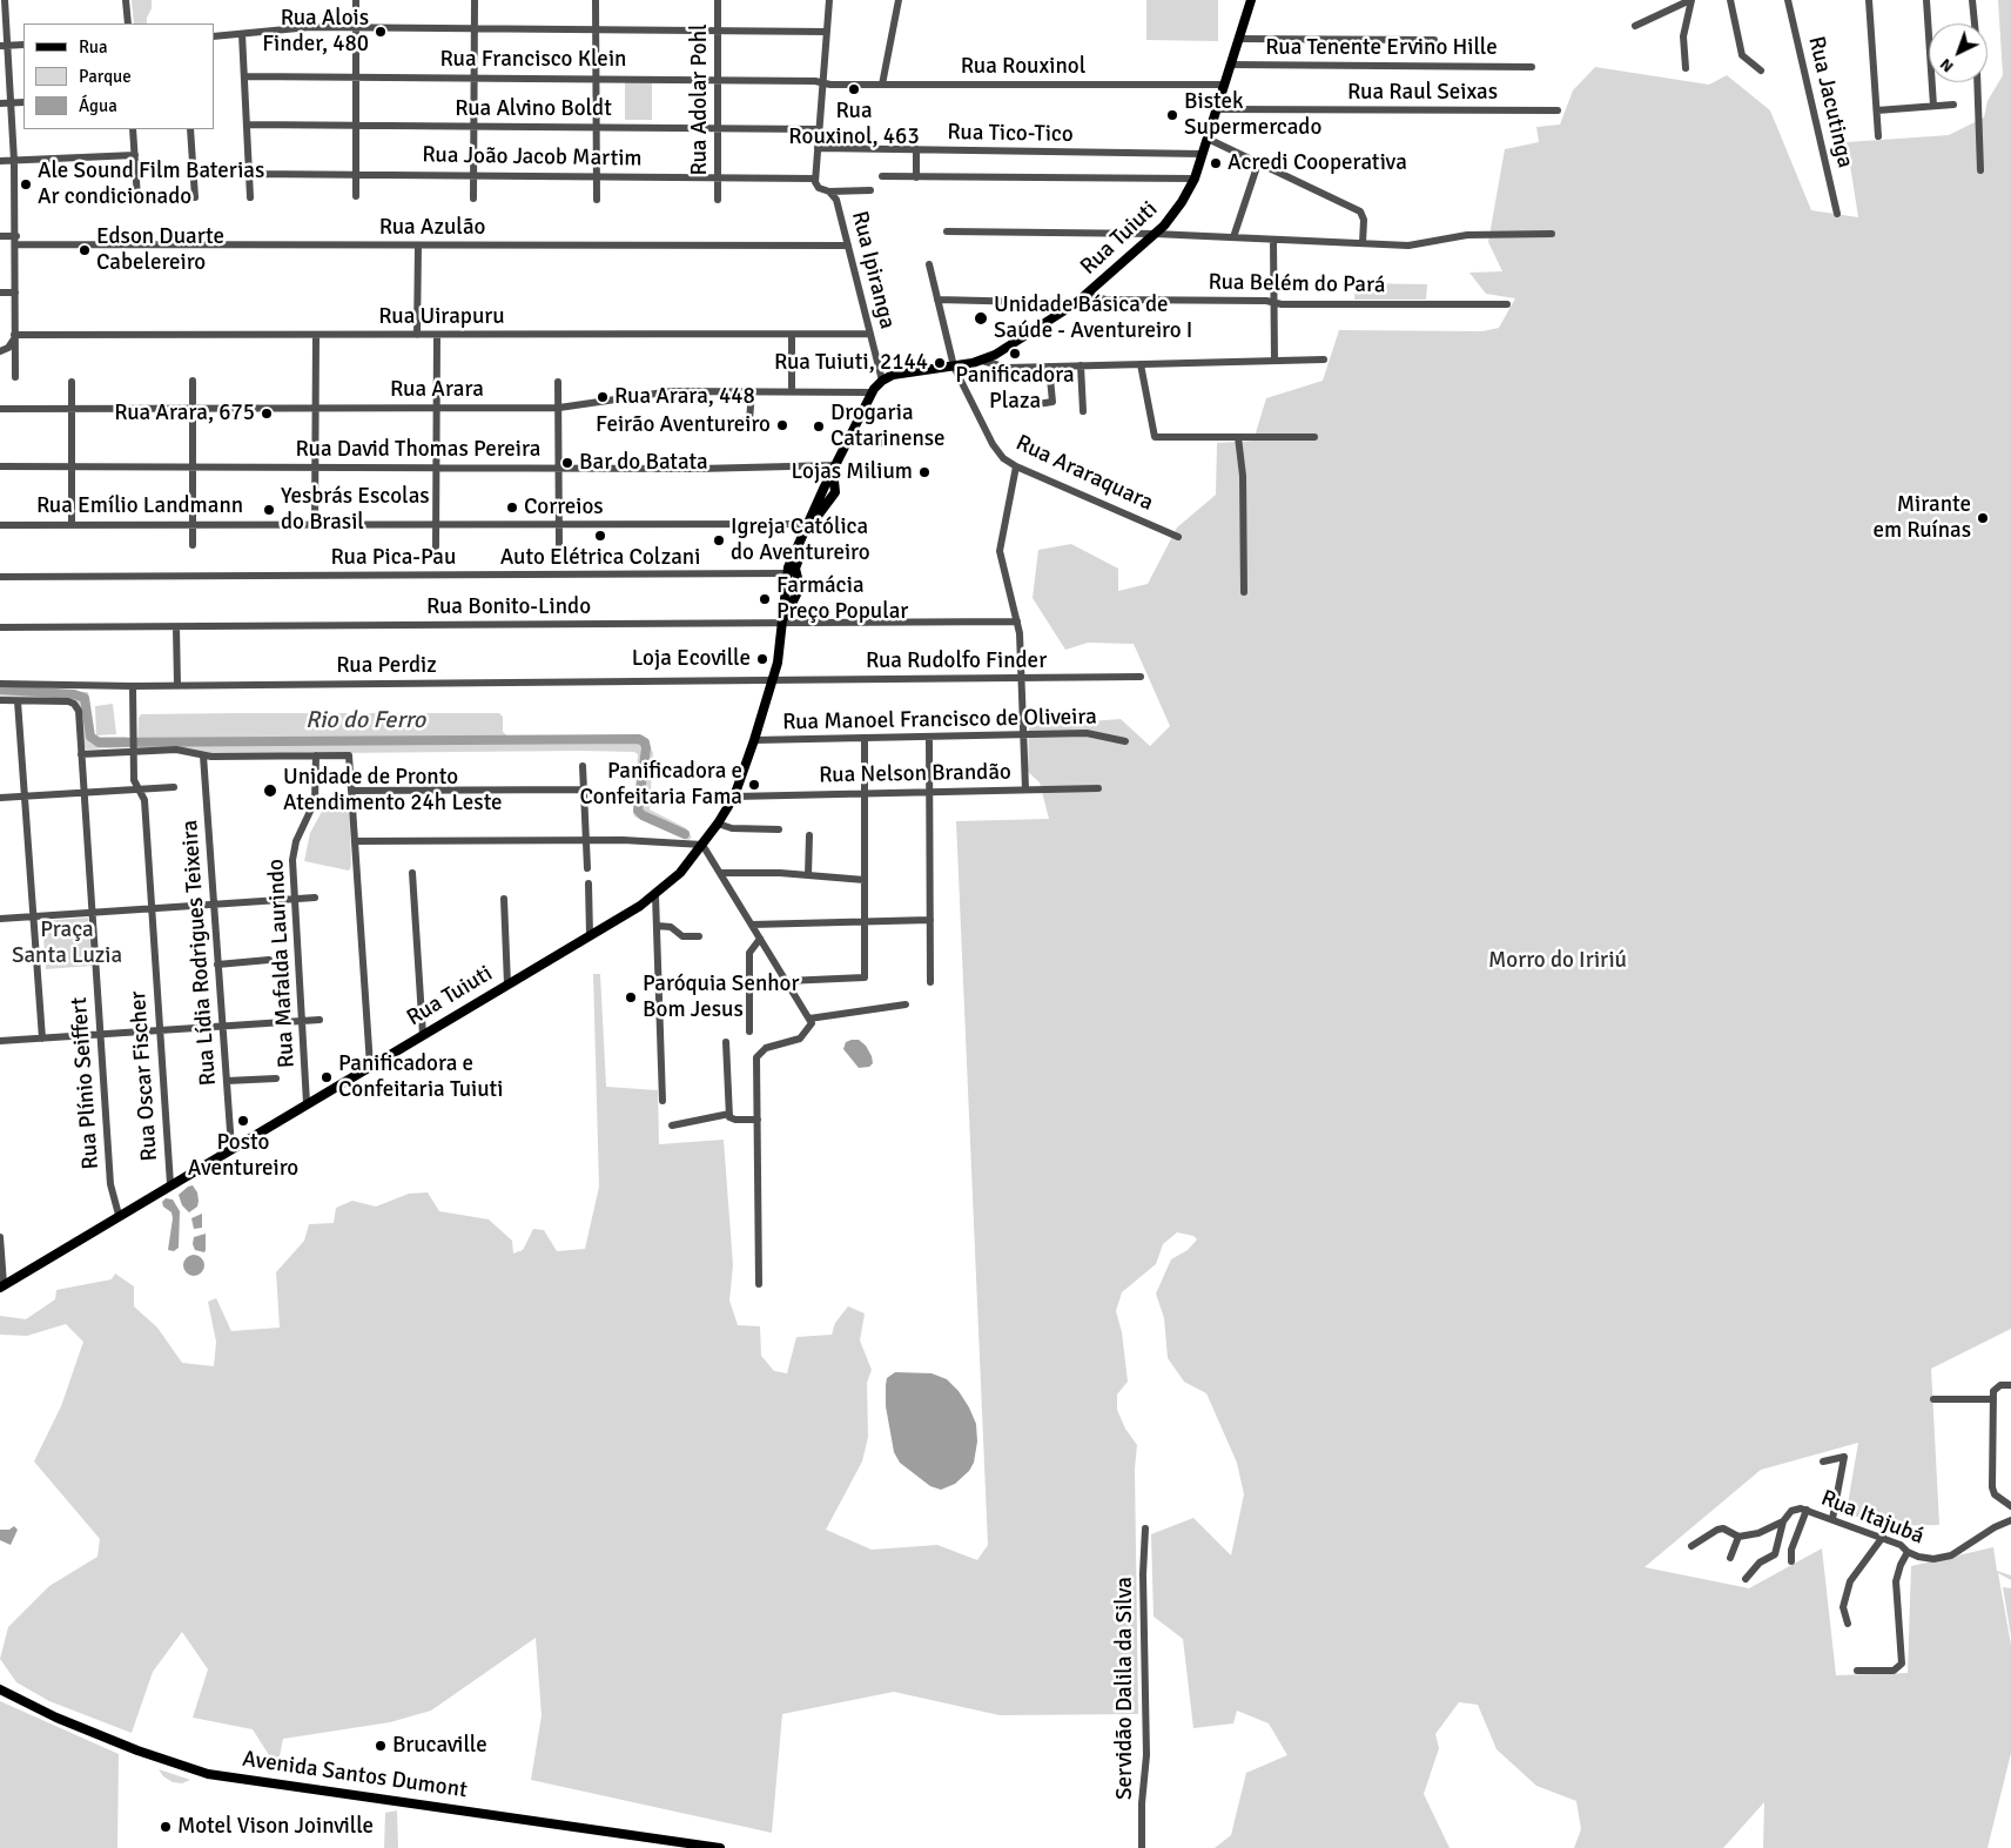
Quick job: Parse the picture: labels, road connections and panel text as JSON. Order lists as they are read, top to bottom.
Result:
{
  "streets": {
    "main road": ["Rua Tuiuti", "Avenida Santos Dumont"],
    "street": [
      "Rua Tenente Ervino Hille",
      "Rua Francisco Klein",
      "Rua Rouxinol",
      "Rua Raul Seixas",
      "Rua Adolar Pohl",
      "Rua Jacutinga",
      "Rua Alvino Boldt",
      "Rua Tico-Tico",
      "Rua João Jacob Martim",
      "Rua Azulão",
      "Rua Ipiranga",
      "Rua Belém do Pará",
      "Rua Uirapuru",
      "Rua Arara",
      "Rua David Thomas Pereira",
      "Rua Araraquara",
      "Rua Emílio Landmann",
      "Rua Pica-Pau",
      "Rua Bonito-Lindo",
      "Rua Rudolfo Finder",
      "Rua Perdiz",
      "Rua Manoel Francisco de Oliveira",
      "Rua Nelson Brandão",
      "Rua Lídia Rodrigues Teixeira",
      "Rua Mafalda Laurindo",
      "Rua Oscar Fischer",
      "Rua Plínio Seiffert",
      "Rua Itajubá",
      "Servidão Dalila da Silva"
    ]
  },
  "crossings": [
    ["Rua Tenente Ervino Hille", "Rua Tuiuti"],
    ["Rua Francisco Klein", "Rua Rouxinol"],
    ["Rua Francisco Klein", "Rua Adolar Pohl"],
    ["Rua Rouxinol", "Rua Tuiuti"],
    ["Rua Raul Seixas", "Rua Tuiuti"],
    ["Rua Adolar Pohl", "Rua Alvino Boldt"],
    ["Rua Adolar Pohl", "Rua João Jacob Martim"],
    ["Rua Tico-Tico", "Rua Tuiuti"],
    ["Rua João Jacob Martim", "Rua Ipiranga"],
    ["Rua Azulão", "Rua Ipiranga"],
    ["Rua Tuiuti", "Rua Ipiranga"],
    ["Rua Tuiuti", "Rua Belém do Pará"],
    ["Rua Tuiuti", "Rua Arara"],
    ["Rua Tuiuti", "Rua David Thomas Pereira"],
    ["Rua Tuiuti", "Rua Araraquara"],
    ["Rua Tuiuti", "Rua Emílio Landmann"],
    ["Rua Tuiuti", "Rua Pica-Pau"],
    ["Rua Tuiuti", "Rua Bonito-Lindo"],
    ["Rua Tuiuti", "Rua Rudolfo Finder"],
    ["Rua Tuiuti", "Rua Perdiz"],
    ["Rua Tuiuti", "Rua Manoel Francisco de Oliveira"],
    ["Rua Tuiuti", "Rua Nelson Brandão"],
    ["Rua Tuiuti", "Rua Lídia Rodrigues Teixeira"],
    ["Rua Tuiuti", "Rua Mafalda Laurindo"],
    ["Rua Tuiuti", "Rua Oscar Fischer"],
    ["Rua Tuiuti", "Rua Plínio Seiffert"],
    ["Rua Ipiranga", "Rua Uirapuru"],
    ["Rua Rudolfo Finder", "Rua Perdiz"],
    ["Rua Perdiz", "Rua Oscar Fischer"]
  ],
  "water": ["Rio do Ferro"],
  "parks": ["Praça Santa Luzia", "Morro do Iririú"],
  "places": [
    "Rua Alois Finder, 480",
    "Rua Rouxinol, 463",
    "Bistek Supermercado",
    "Acredi Cooperativa",
    "Ale Sound Film Baterias Ar condicionado",
    "Edson Duarte Cabelereiro",
    "Unidade Básica de Saúde - Aventureiro I",
    "Panificadora Plaza",
    "Rua Tuiuti, 2144",
    "Rua Arara, 448",
    "Rua Arara, 675",
    "Feirão Aventureiro",
    "Drogaria Catarinense",
    "Bar do Batata",
    "Lojas Milium",
    "Correios",
    "Yesbrás Escolas do Brasil",
    "Mirante em Ruínas",
    "Auto Elétrica Colzani",
    "Igreja Católica do Aventureiro",
    "Farmácia Preço Popular",
    "Loja Ecoville",
    "Panificadora e Confeitaria Fama",
    "Unidade de Pronto Atendimento 24h Leste",
    "Paróquia Senhor Bom Jesus",
    "Panificadora e Confeitaria Tuiuti",
    "Posto Aventureiro",
    "Brucaville",
    "Motel Vison Joinville"
  ],
  "legend": ["Rua", "Parque", "Água"],
  "north": "bottom left"
}
